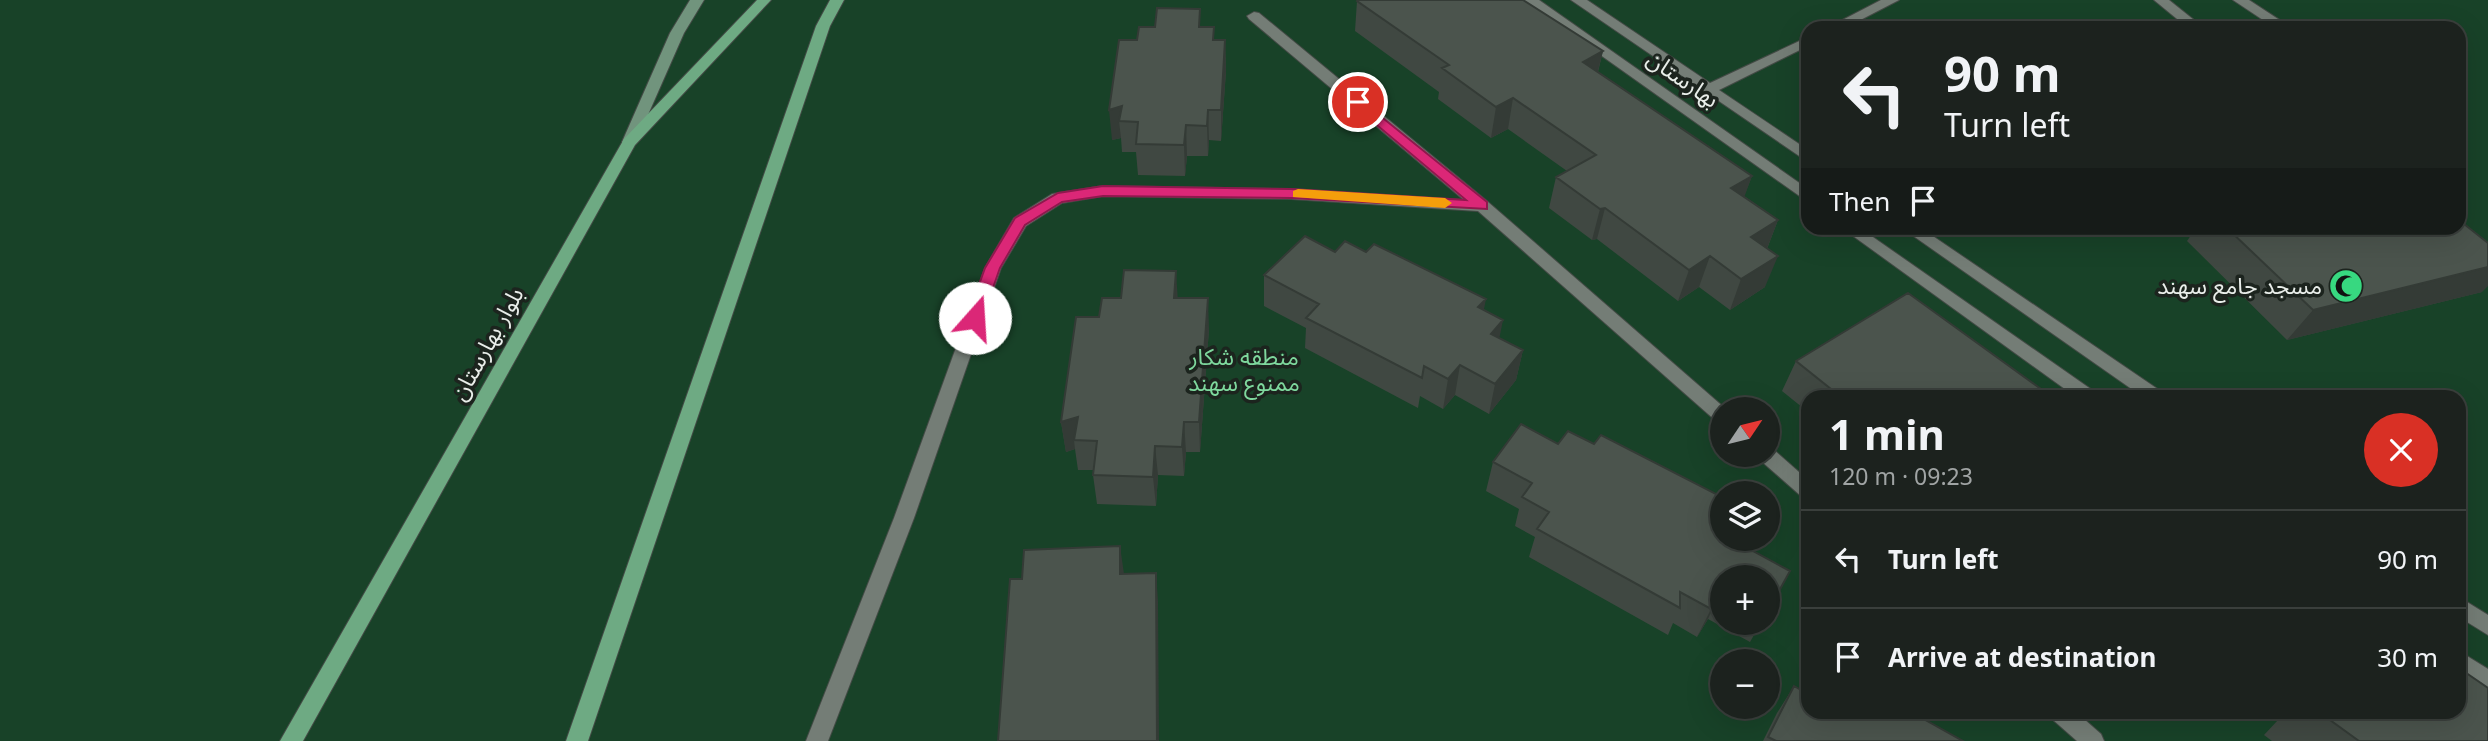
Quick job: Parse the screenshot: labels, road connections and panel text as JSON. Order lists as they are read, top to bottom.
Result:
{
  "streets": {
    "main road": ["بلوار بهارستان"],
    "street": ["بهارستان"]
  },
  "parks": ["منطقه شکار ممنوع سهند"],
  "places": {
    "mosque": ["مسجد جامع سهند"]
  },
  "north": "top right",
  "page": {
    "turn": ["90 m", "Turn left"],
    "then": "Then",
    "heading": ["1 min", "120 m · 09:23"],
    "map_buttons": ["+", "−"],
    "list": [
      {
        "name": "Turn left",
        "value": "90 m"
      },
      {
        "name": "Arrive at destination",
        "value": "30 m"
      }
    ]
  }
}
